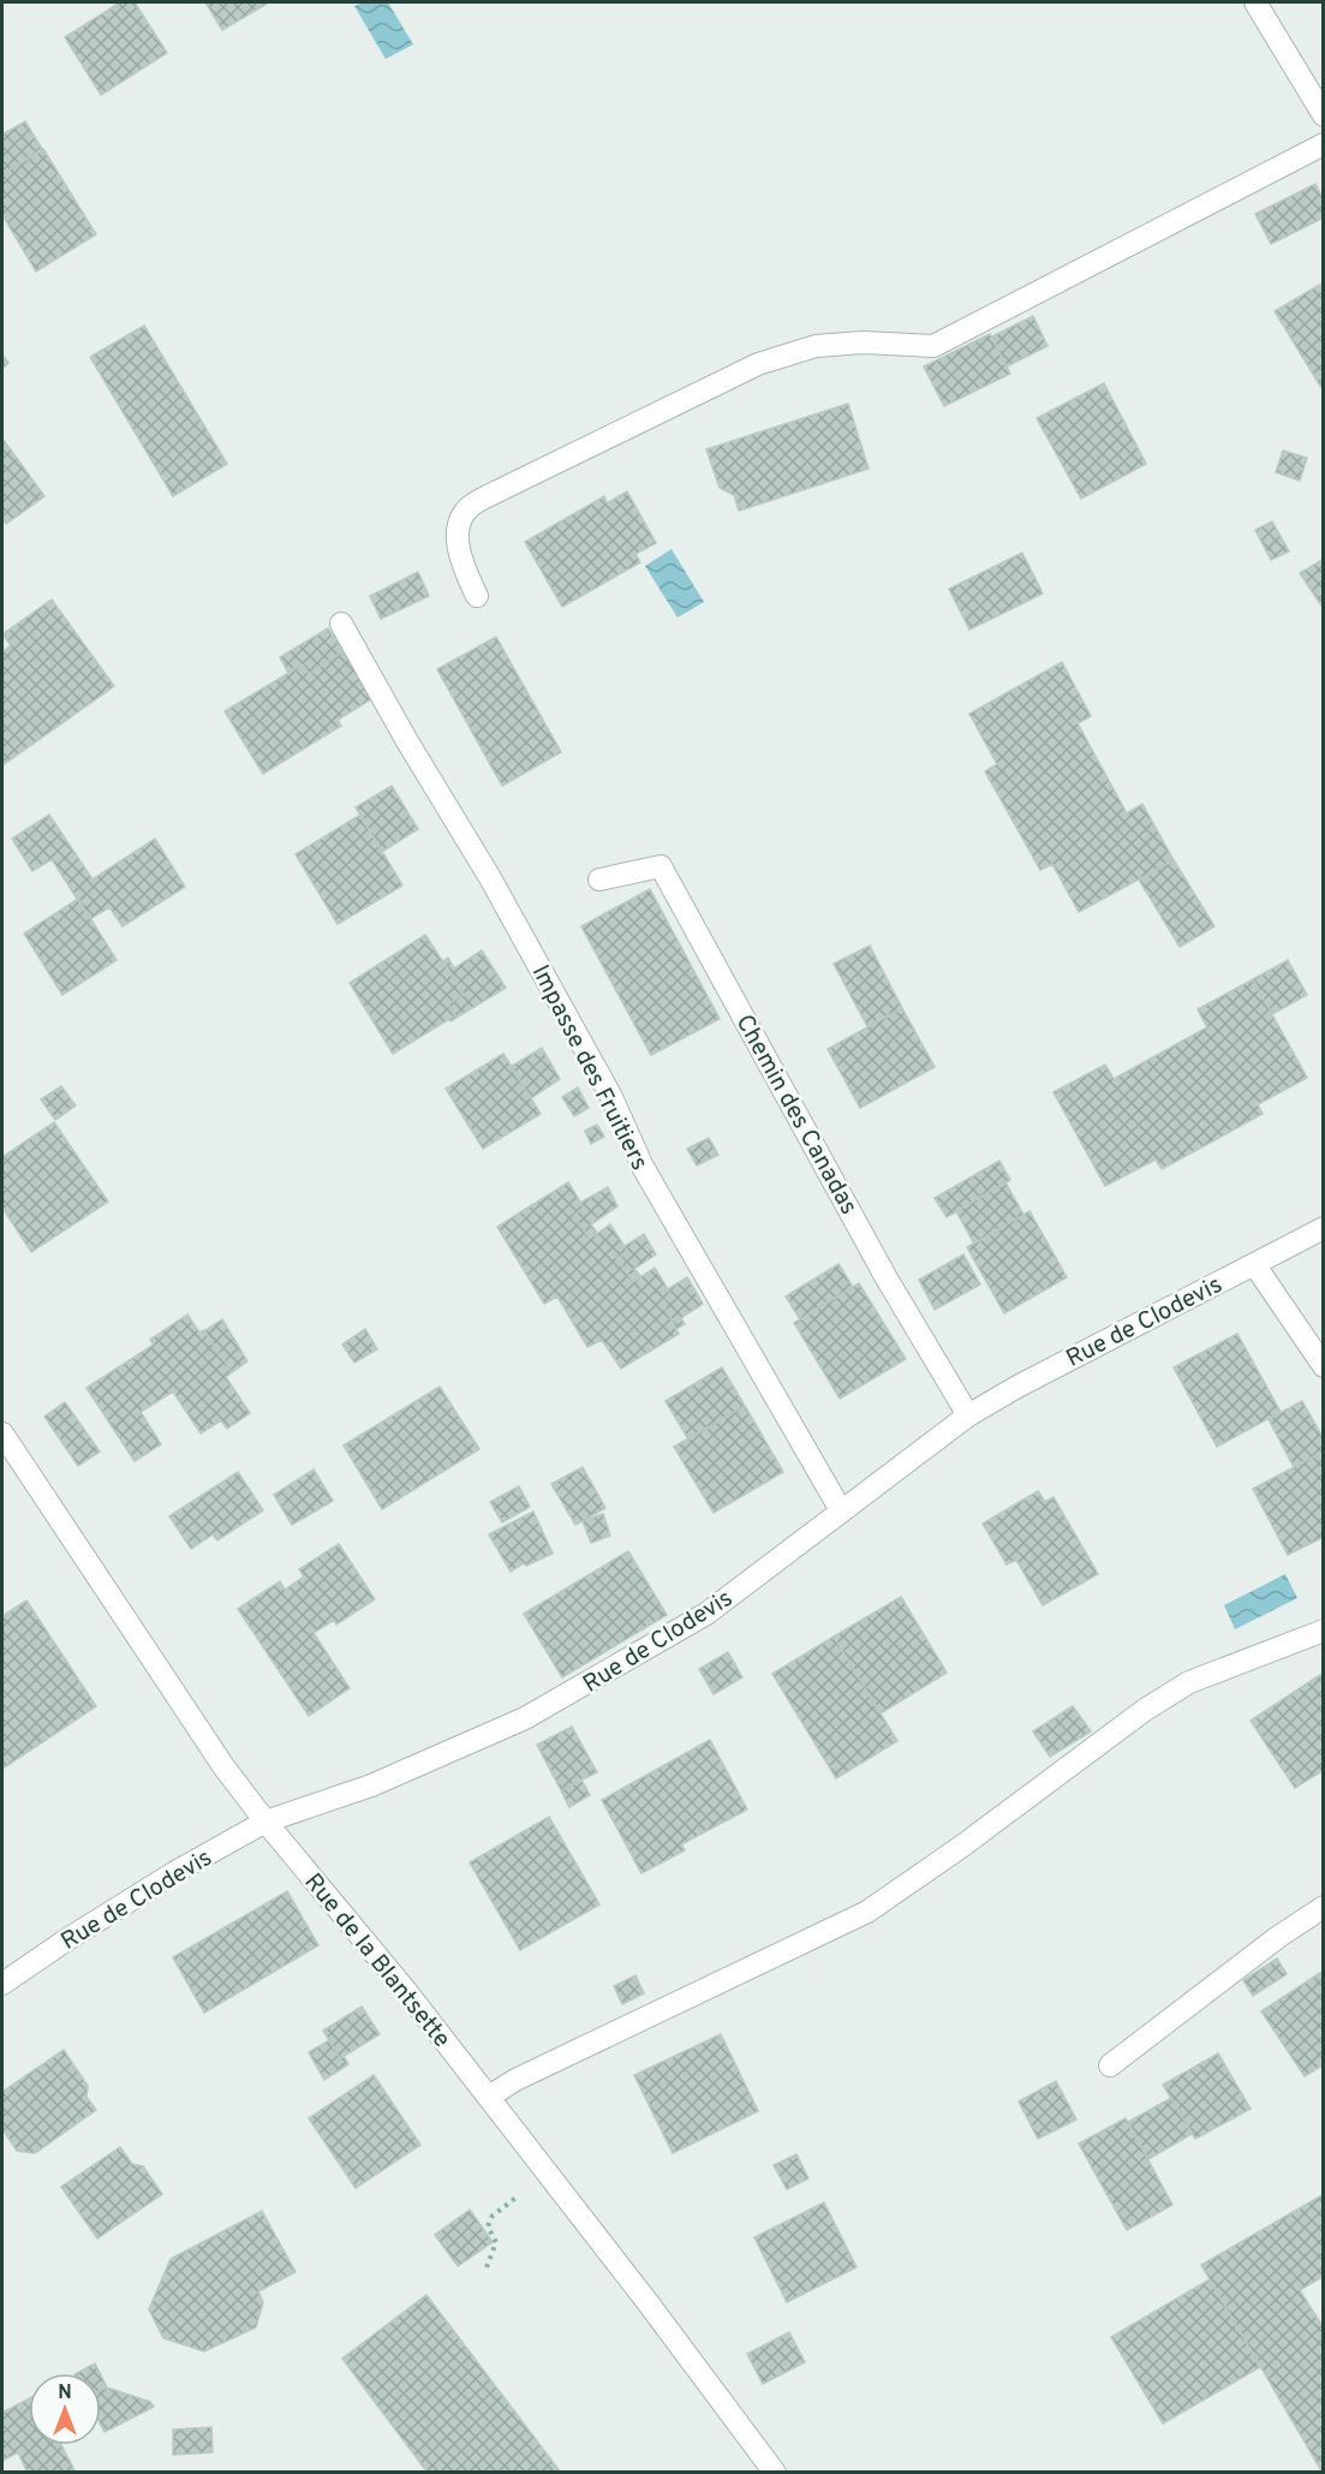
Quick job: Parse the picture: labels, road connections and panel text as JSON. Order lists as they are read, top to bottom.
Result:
{
  "streets": {
    "street": [
      "Impasse des Fruitiers",
      "Chemin des Canadas",
      "Rue de Clodevis",
      "Rue de la Blantsette"
    ]
  },
  "crossings": [
    ["Impasse des Fruitiers", "Rue de Clodevis"],
    ["Chemin des Canadas", "Rue de Clodevis"],
    ["Rue de Clodevis", "Rue de la Blantsette"]
  ],
  "north": "top"
}
